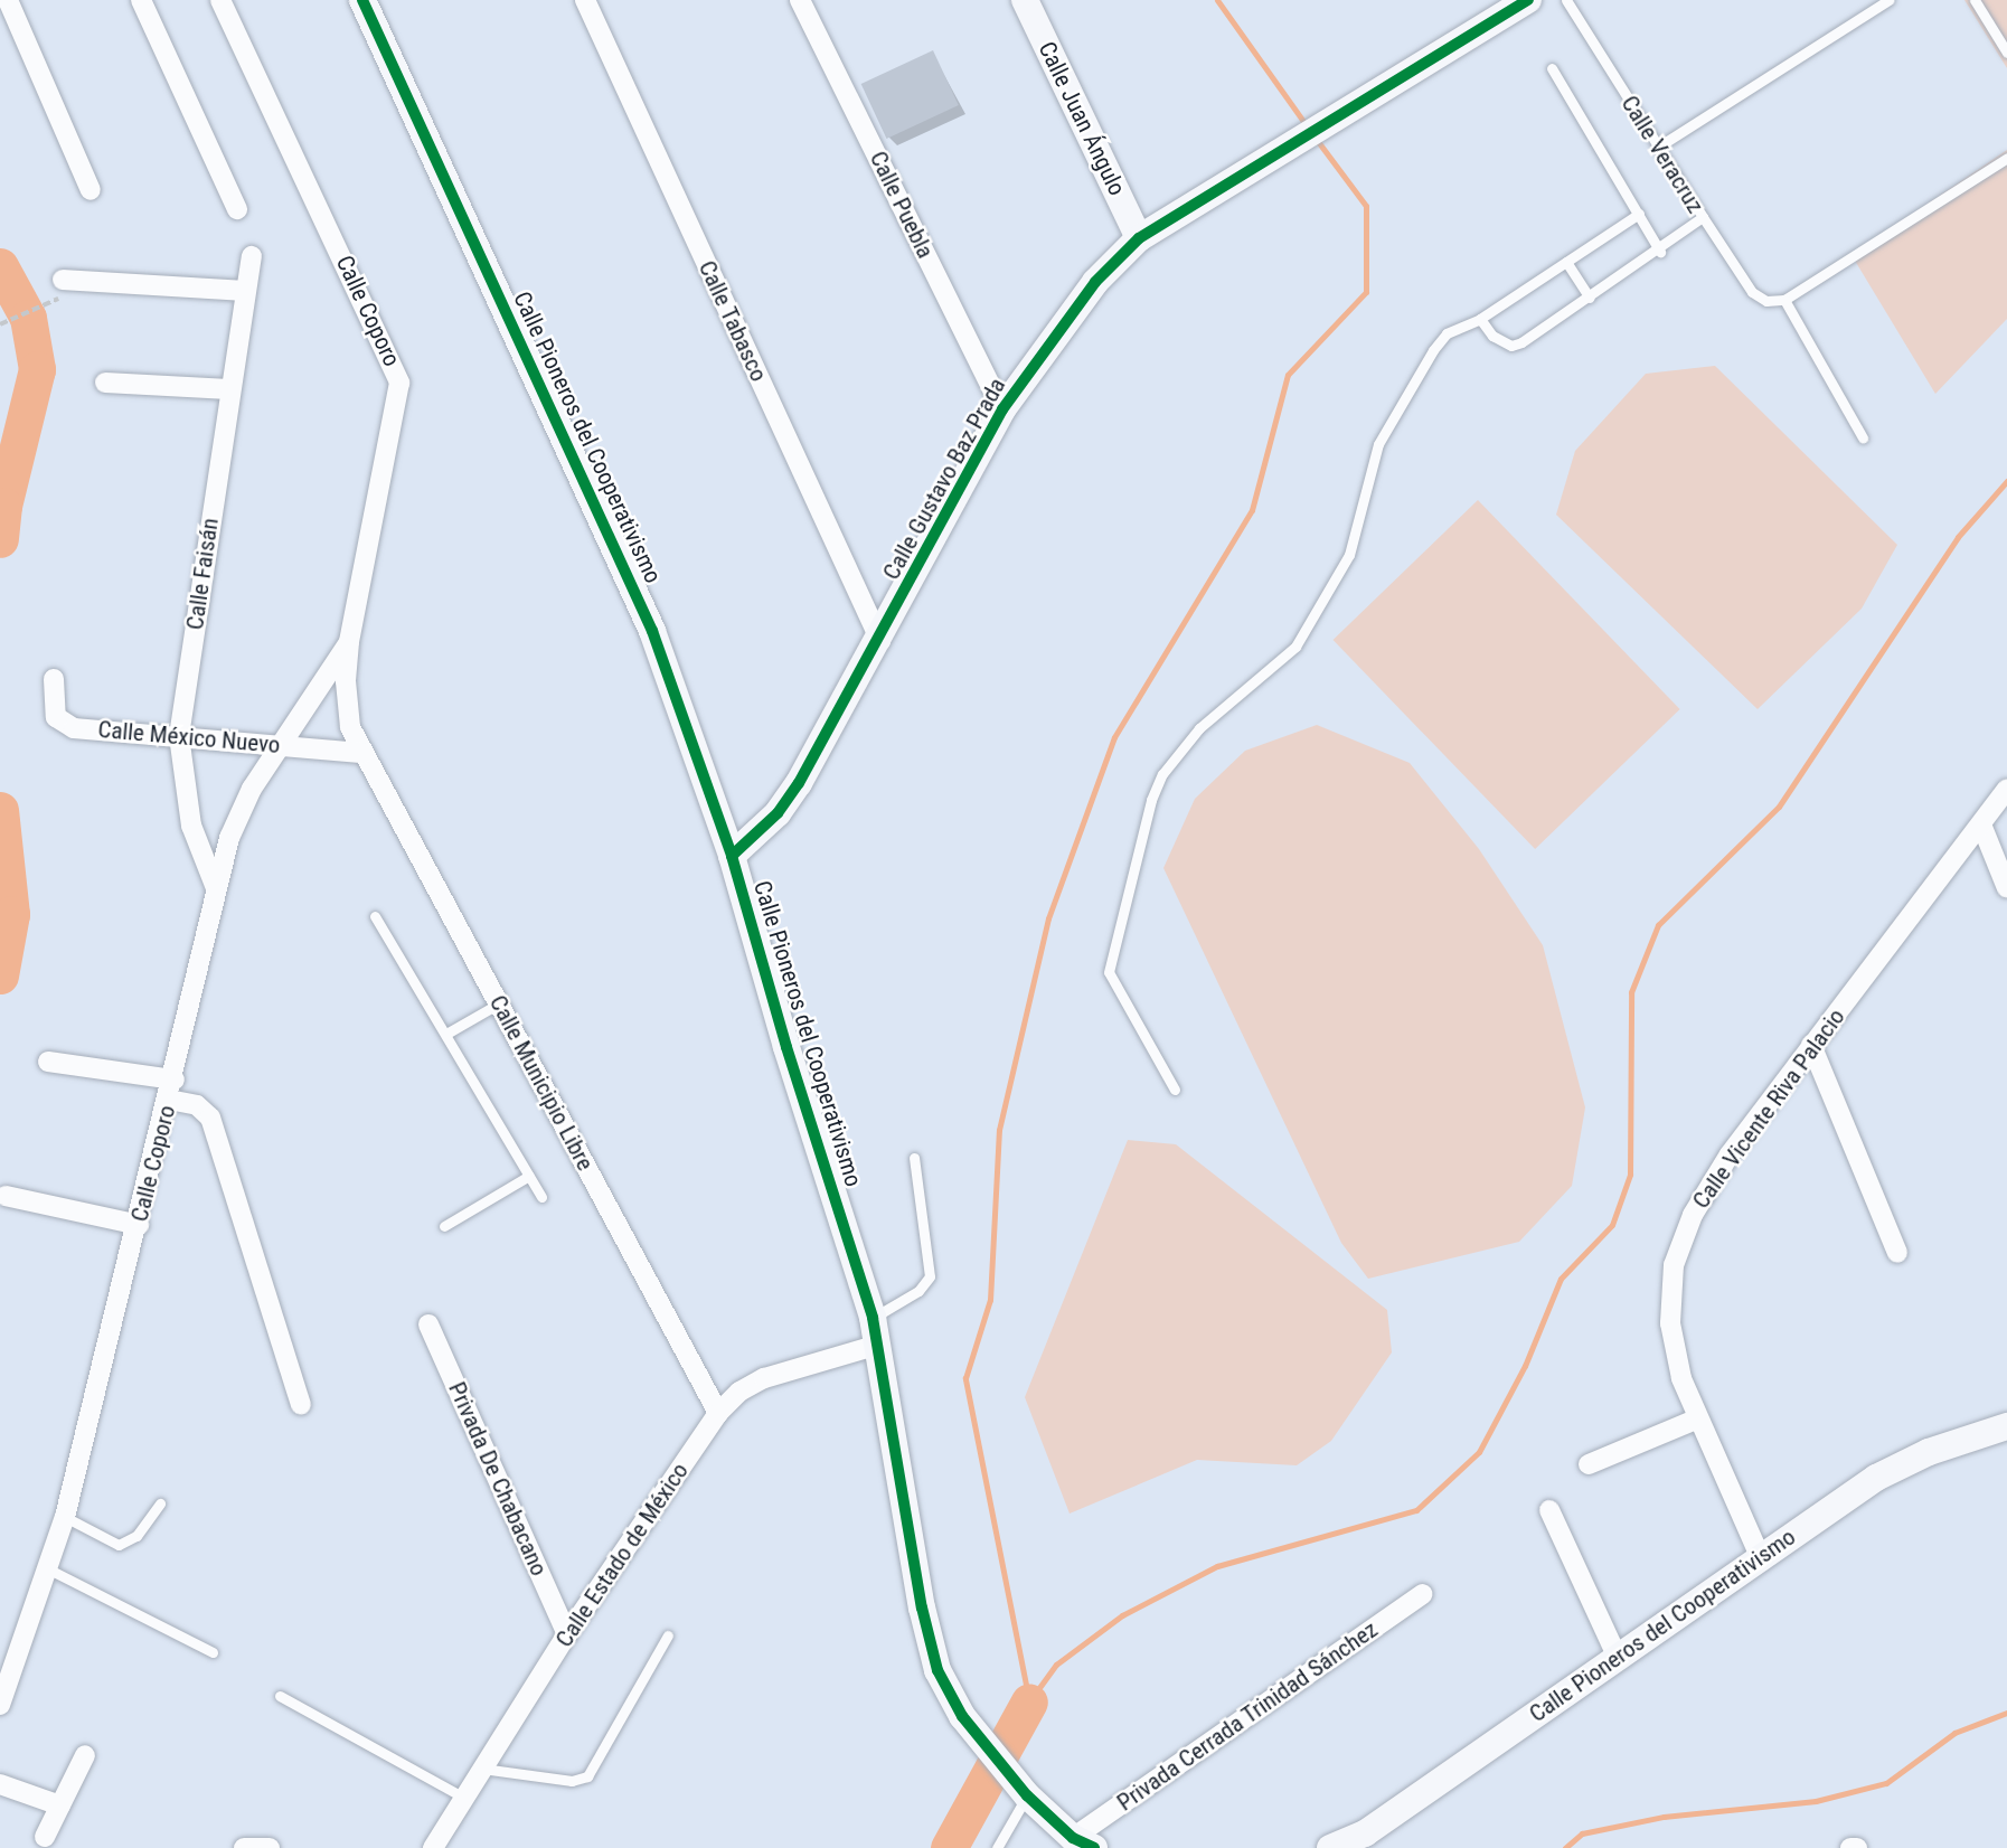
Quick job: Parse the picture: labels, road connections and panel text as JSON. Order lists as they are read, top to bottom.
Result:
{
  "streets": {
    "street": [
      "Calle Juan Ángulo",
      "Calle Puebla",
      "Calle Coporo",
      "Calle Tabasco",
      "Calle Pioneros del Cooperativismo",
      "Calle Gustavo Baz Prada",
      "Calle Faisán",
      "Calle México Nuevo",
      "Calle Municipio Libre",
      "Calle Vicente Riva Palacio",
      "Privada De Chabacano",
      "Calle Estado de México",
      "Privada Cerrada Trinidad Sánchez"
    ],
    "lane": ["Calle Veracruz"]
  },
  "crossings": [
    ["Calle Juan Ángulo", "Calle Gustavo Baz Prada"],
    ["Calle Puebla", "Calle Gustavo Baz Prada"],
    ["Calle Coporo", "Calle Faisán"],
    ["Calle Coporo", "Calle México Nuevo"],
    ["Calle Coporo", "Calle Municipio Libre"],
    ["Calle Tabasco", "Calle Gustavo Baz Prada"],
    ["Calle Pioneros del Cooperativismo", "Calle Gustavo Baz Prada"],
    ["Calle Pioneros del Cooperativismo", "Calle Vicente Riva Palacio"],
    ["Calle Pioneros del Cooperativismo", "Calle Estado de México"],
    ["Calle Pioneros del Cooperativismo", "Privada Cerrada Trinidad Sánchez"],
    ["Calle Faisán", "Calle México Nuevo"],
    ["Calle México Nuevo", "Calle Municipio Libre"],
    ["Calle Municipio Libre", "Calle Estado de México"],
    ["Privada De Chabacano", "Calle Estado de México"]
  ]
}
